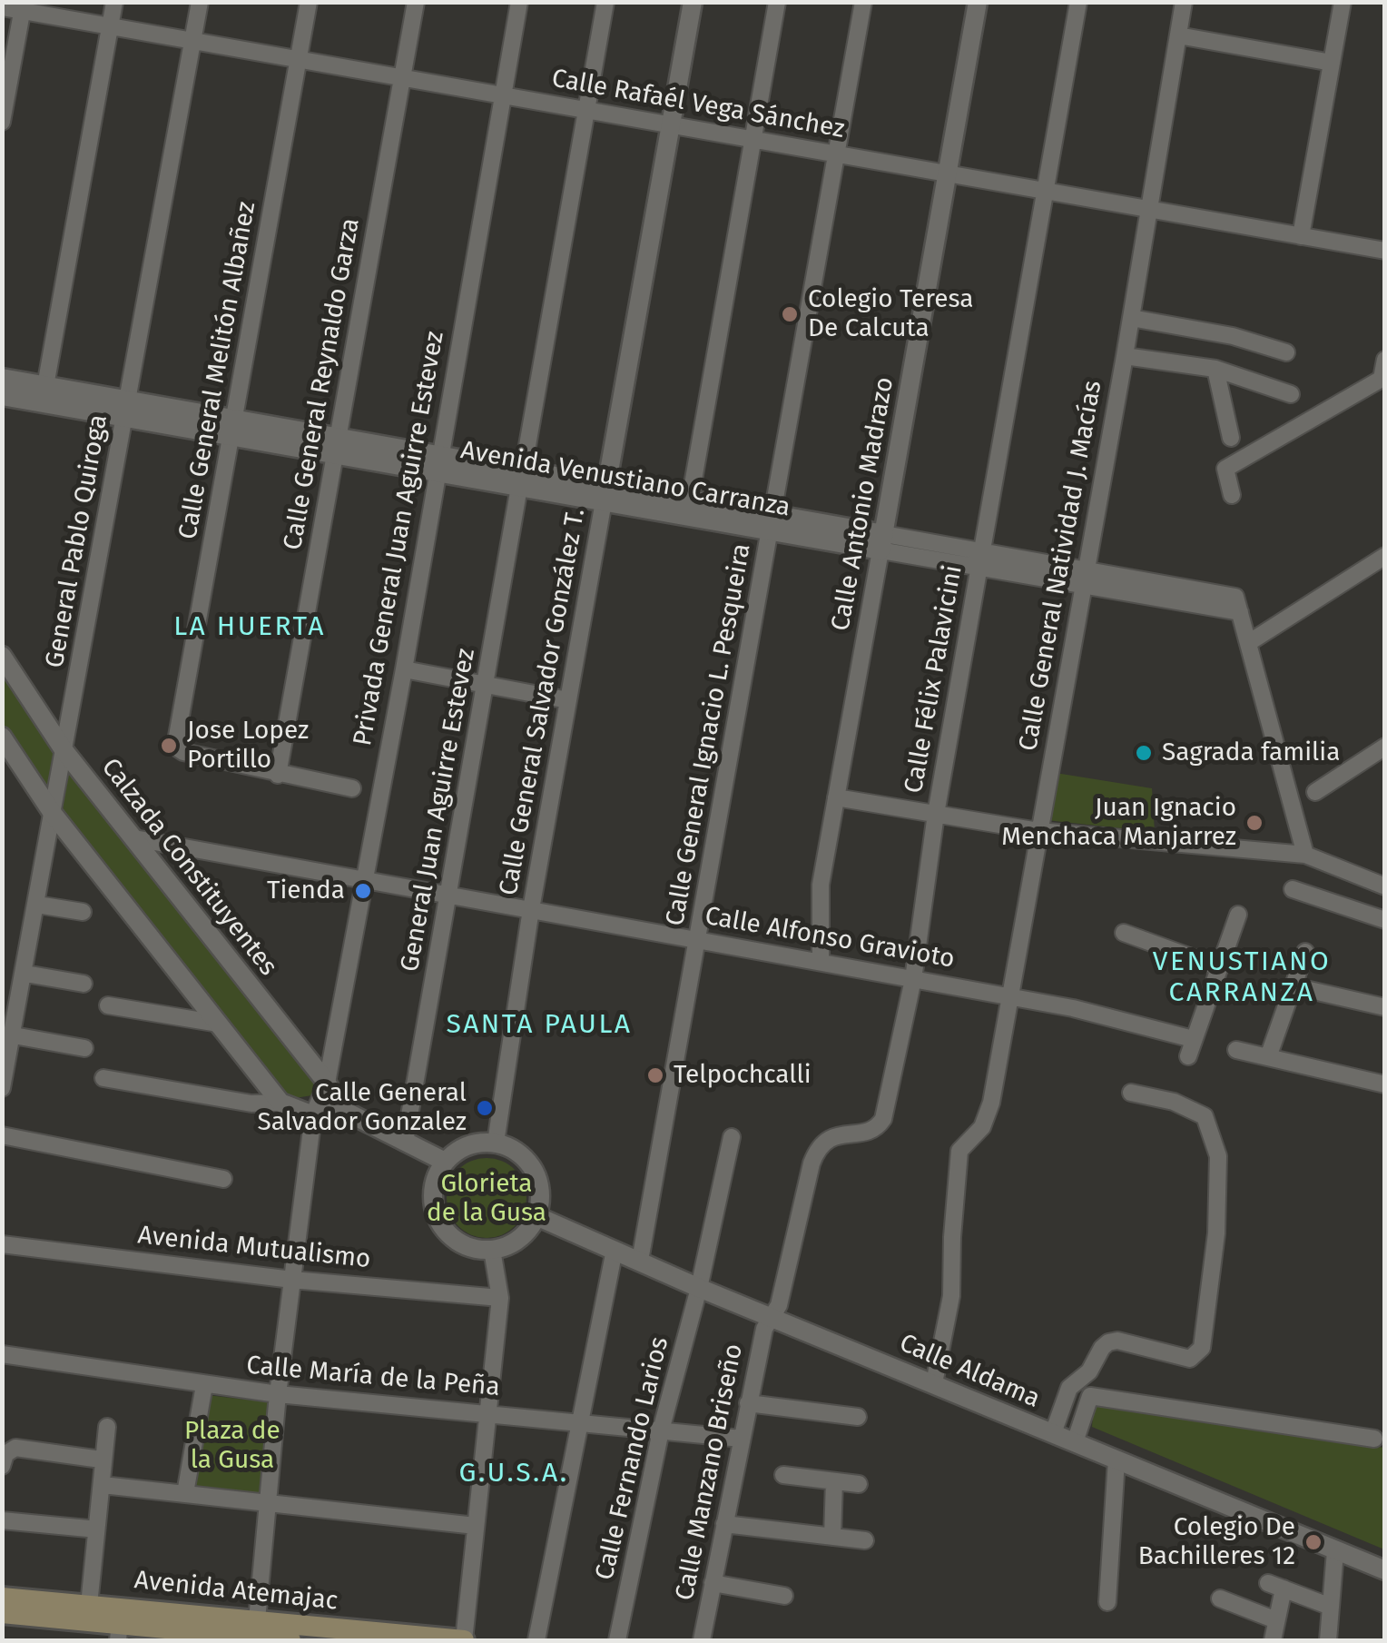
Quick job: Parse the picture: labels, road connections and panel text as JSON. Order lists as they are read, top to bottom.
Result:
{
  "streets": {
    "main road": ["Avenida Atemajac"],
    "street": [
      "Calle Rafaél Vega Sánchez",
      "Calle General Melitón Albañez",
      "Calle General Reynaldo Garza",
      "Avenida Venustiano Carranza",
      "Calle Antonio Madrazo",
      "Privada General Juan Aguirre Estevez",
      "General Pablo Quiroga",
      "Calle General Natividad J. Macías",
      "Calle Félix Palavicini",
      "Calle General Salvador González T.",
      "Calle General Ignacio L. Pesqueira",
      "General Juan Aguirre Estevez",
      "Calzada Constituyentes",
      "Calle Alfonso Gravioto",
      "Avenida Mutualismo",
      "Calle Aldama",
      "Calle María de la Peña",
      "Calle Fernando Larios",
      "Calle Manzano Briseño"
    ]
  },
  "crossings": [
    ["Calle Rafaél Vega Sánchez", "Calle General Melitón Albañez"],
    ["Calle Rafaél Vega Sánchez", "Calle General Reynaldo Garza"],
    ["Calle Rafaél Vega Sánchez", "Calle Antonio Madrazo"],
    ["Calle Rafaél Vega Sánchez", "Privada General Juan Aguirre Estevez"],
    ["Calle Rafaél Vega Sánchez", "General Pablo Quiroga"],
    ["Calle Rafaél Vega Sánchez", "Calle General Natividad J. Macías"],
    ["Calle Rafaél Vega Sánchez", "Calle Félix Palavicini"],
    ["Calle Rafaél Vega Sánchez", "Calle General Salvador González T."],
    ["Calle Rafaél Vega Sánchez", "Calle General Ignacio L. Pesqueira"],
    ["Calle Rafaél Vega Sánchez", "General Juan Aguirre Estevez"],
    ["Calle General Melitón Albañez", "Calle General Reynaldo Garza"],
    ["Calle General Melitón Albañez", "Avenida Venustiano Carranza"],
    ["Calle General Reynaldo Garza", "Avenida Venustiano Carranza"],
    ["Avenida Venustiano Carranza", "Calle Antonio Madrazo"],
    ["Avenida Venustiano Carranza", "Privada General Juan Aguirre Estevez"],
    ["Avenida Venustiano Carranza", "General Pablo Quiroga"],
    ["Avenida Venustiano Carranza", "Calle General Natividad J. Macías"],
    ["Avenida Venustiano Carranza", "Calle Félix Palavicini"],
    ["Avenida Venustiano Carranza", "Calle General Salvador González T."],
    ["Avenida Venustiano Carranza", "Calle General Ignacio L. Pesqueira"],
    ["Avenida Venustiano Carranza", "General Juan Aguirre Estevez"],
    ["Calle Antonio Madrazo", "Calle Alfonso Gravioto"],
    ["Privada General Juan Aguirre Estevez", "Calzada Constituyentes"],
    ["Privada General Juan Aguirre Estevez", "Calle Alfonso Gravioto"],
    ["Privada General Juan Aguirre Estevez", "Avenida Mutualismo"],
    ["Privada General Juan Aguirre Estevez", "Calle María de la Peña"],
    ["Privada General Juan Aguirre Estevez", "Avenida Atemajac"],
    ["General Pablo Quiroga", "Calzada Constituyentes"],
    ["Calle General Natividad J. Macías", "Calle Alfonso Gravioto"],
    ["Calle General Natividad J. Macías", "Calle Aldama"],
    ["Calle Félix Palavicini", "Calle Alfonso Gravioto"],
    ["Calle Félix Palavicini", "Calle Aldama"],
    ["Calle Félix Palavicini", "Calle Manzano Briseño"],
    ["Calle General Salvador González T.", "Calle Alfonso Gravioto"],
    ["Calle General Salvador González T.", "Calle Aldama"],
    ["Calle General Ignacio L. Pesqueira", "Calle Alfonso Gravioto"],
    ["Calle General Ignacio L. Pesqueira", "Calle Aldama"],
    ["General Juan Aguirre Estevez", "Calle Alfonso Gravioto"],
    ["Calzada Constituyentes", "Calle Alfonso Gravioto"],
    ["Calle Aldama", "Calle Fernando Larios"],
    ["Calle Aldama", "Calle Manzano Briseño"],
    ["Calle María de la Peña", "Calle Fernando Larios"],
    ["Calle María de la Peña", "Calle Manzano Briseño"]
  ],
  "districts": [
    "LA HUERTA",
    "VENUSTIANO CARRANZA",
    "SANTA PAULA",
    "G.U.S.A."
  ],
  "parks": ["Glorieta de la Gusa", "Plaza de la Gusa"],
  "places": [
    "Colegio Teresa De Calcuta",
    "Jose Lopez Portillo",
    "Sagrada familia",
    "Juan Ignacio Menchaca Manjarrez",
    "Tienda",
    "Telpochcalli",
    "Calle General Salvador Gonzalez",
    "Colegio De Bachilleres 12"
  ]
}
